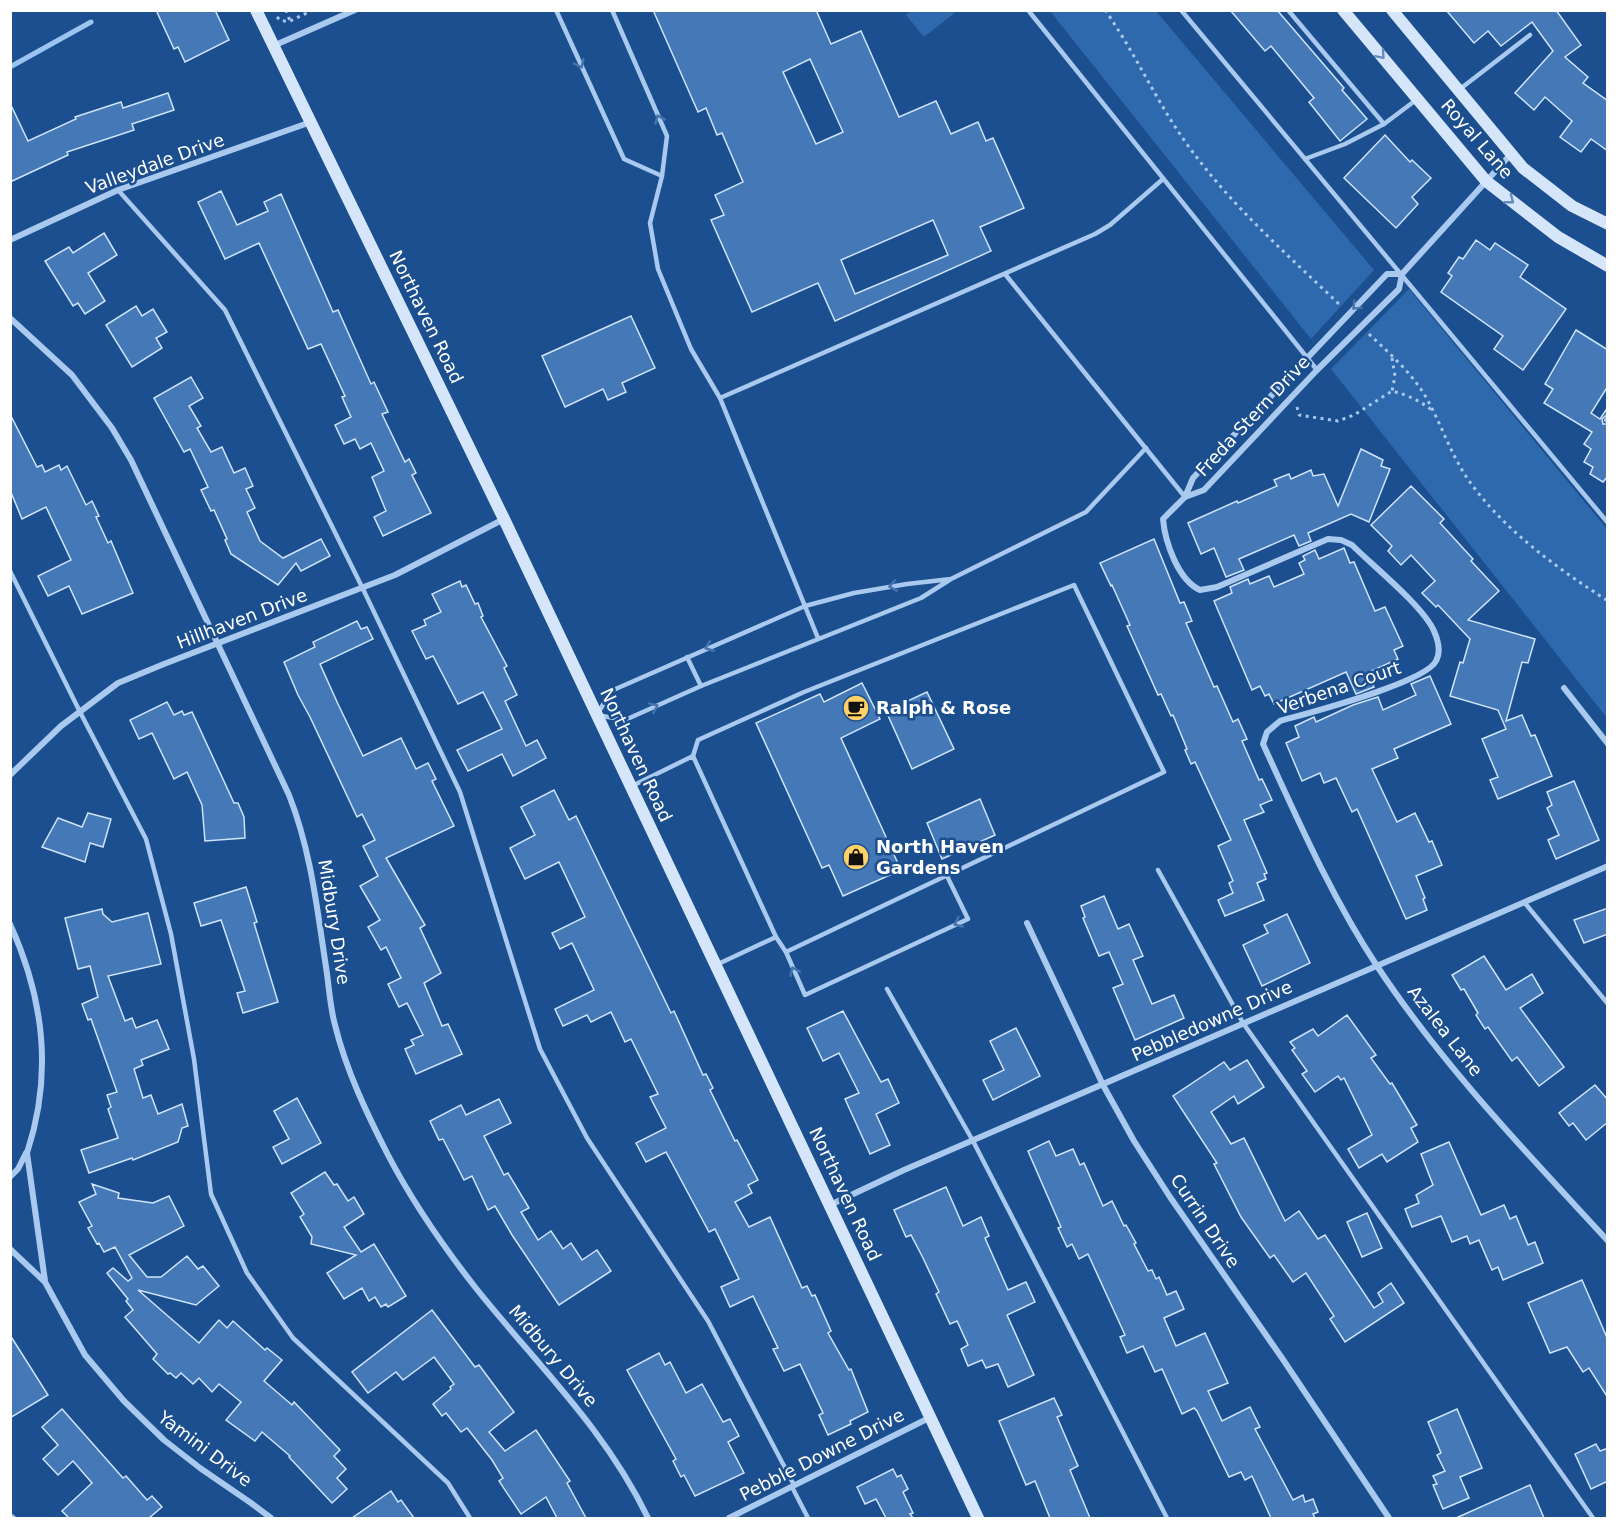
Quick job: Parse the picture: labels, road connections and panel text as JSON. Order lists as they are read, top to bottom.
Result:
{
  "streets": {
    "street": [
      "Royal Lane",
      "Valleydale Drive",
      "Northaven Road",
      "Freda Stern Drive",
      "Hillhaven Drive",
      "Verbena Court",
      "Midbury Drive",
      "Pebbledowne Drive",
      "Azalea Lane",
      "Currin Drive",
      "Yamini Drive",
      "Pebble Downe Drive"
    ]
  },
  "crossings": [
    ["Royal Lane", "Freda Stern Drive"],
    ["Valleydale Drive", "Northaven Road"],
    ["Northaven Road", "Hillhaven Drive"],
    ["Northaven Road", "Pebbledowne Drive"],
    ["Northaven Road", "Pebble Downe Drive"],
    ["Freda Stern Drive", "Verbena Court"],
    ["Hillhaven Drive", "Midbury Drive"],
    ["Verbena Court", "Azalea Lane"],
    ["Pebbledowne Drive", "Azalea Lane"],
    ["Pebbledowne Drive", "Currin Drive"]
  ],
  "places": {
    "cafe": ["Ralph & Rose"],
    "shop": ["North Haven Gardens"]
  }
}
